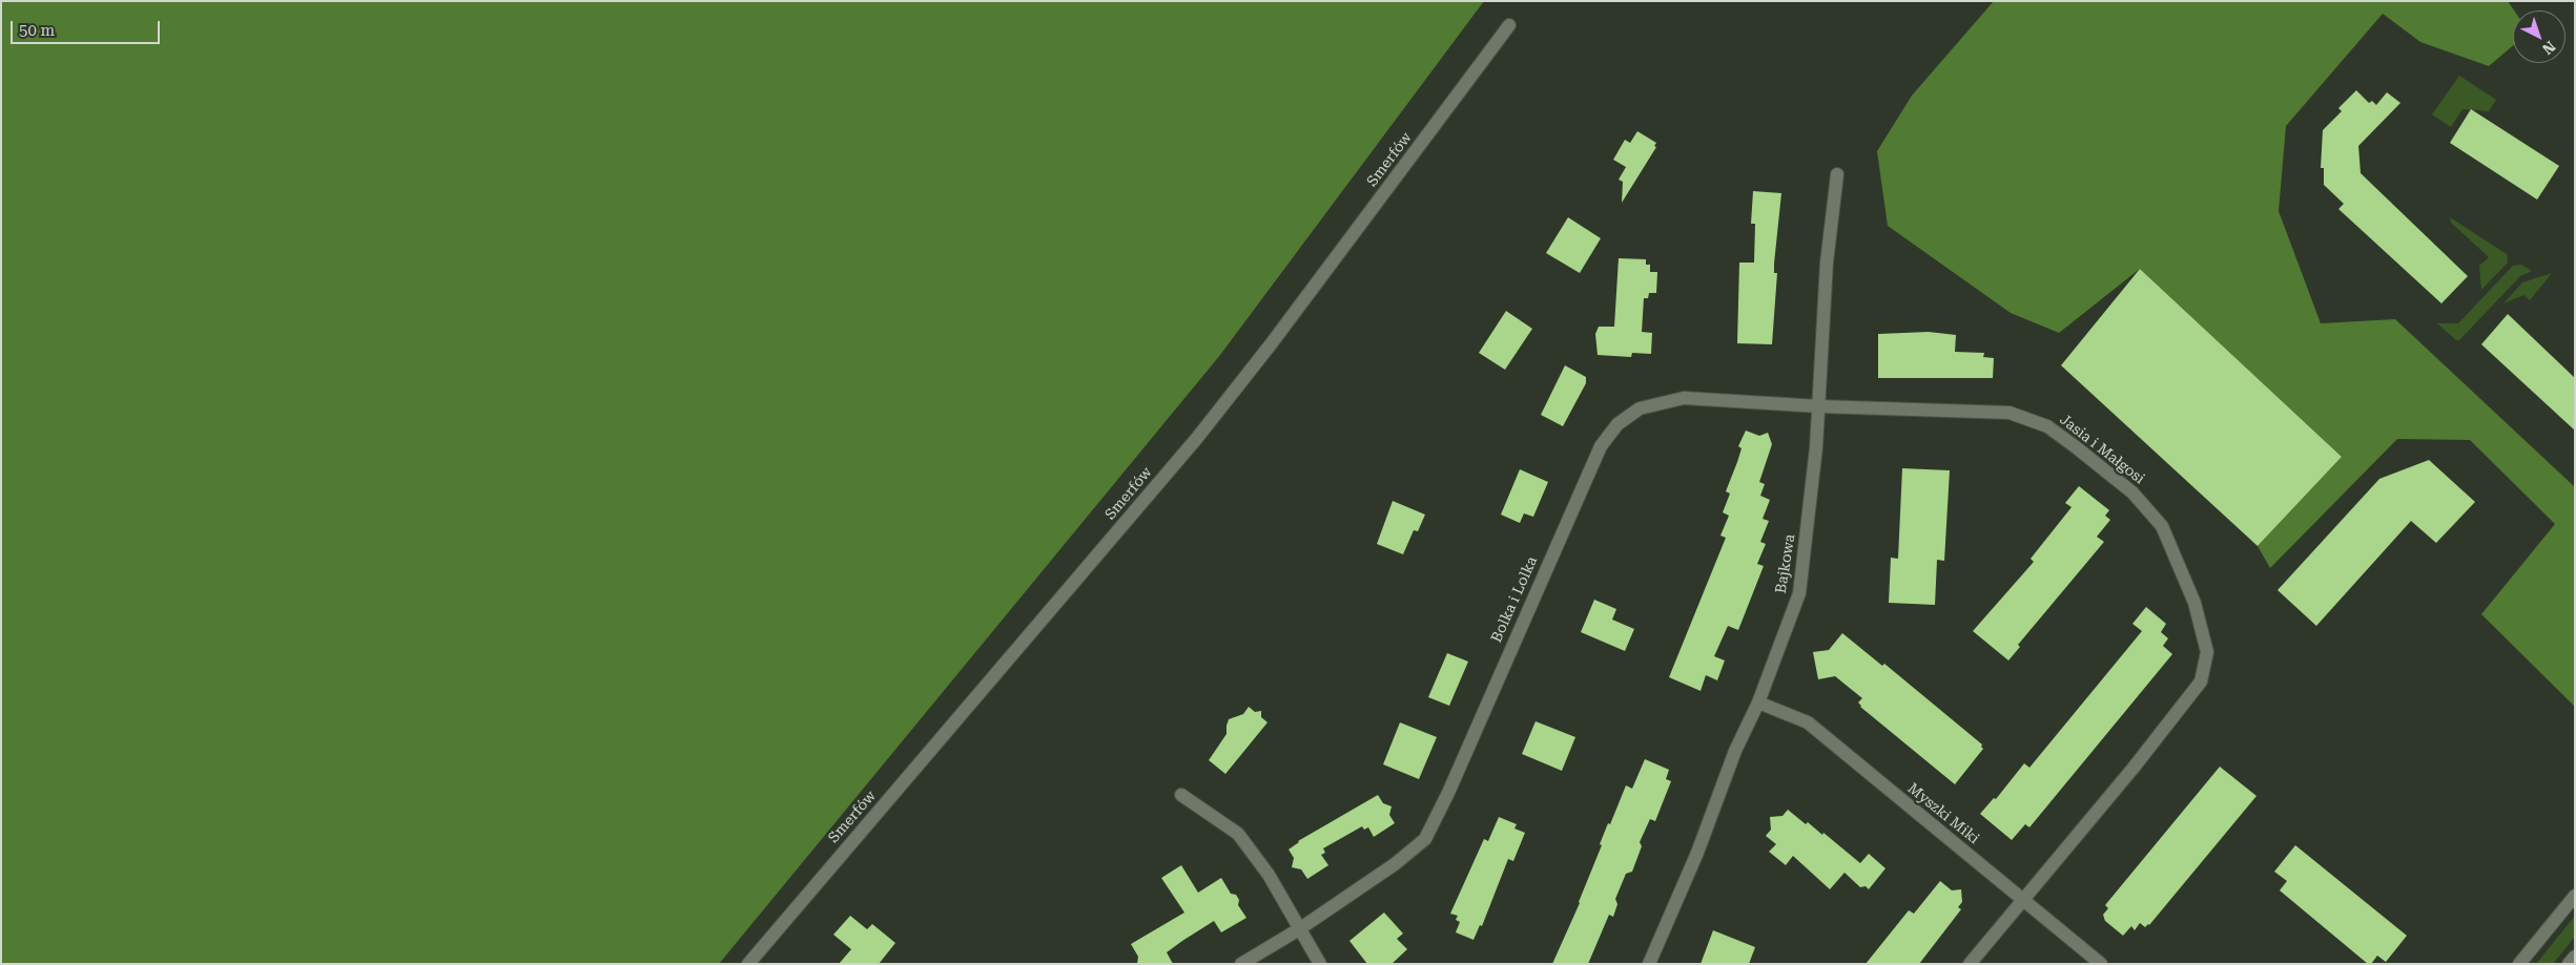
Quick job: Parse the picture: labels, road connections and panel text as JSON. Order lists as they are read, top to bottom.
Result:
{
  "streets": {
    "street": [
      "Smerfów",
      "Jasia i Małgosi",
      "Bajkowa",
      "Bolka i Lolka",
      "Myszki Miki"
    ]
  },
  "crossings": [
    ["Jasia i Małgosi", "Bajkowa"],
    ["Jasia i Małgosi", "Bolka i Lolka"],
    ["Jasia i Małgosi", "Myszki Miki"],
    ["Bajkowa", "Bolka i Lolka"],
    ["Bajkowa", "Myszki Miki"]
  ],
  "scale_bar": "50 m",
  "north": "bottom right"
}
